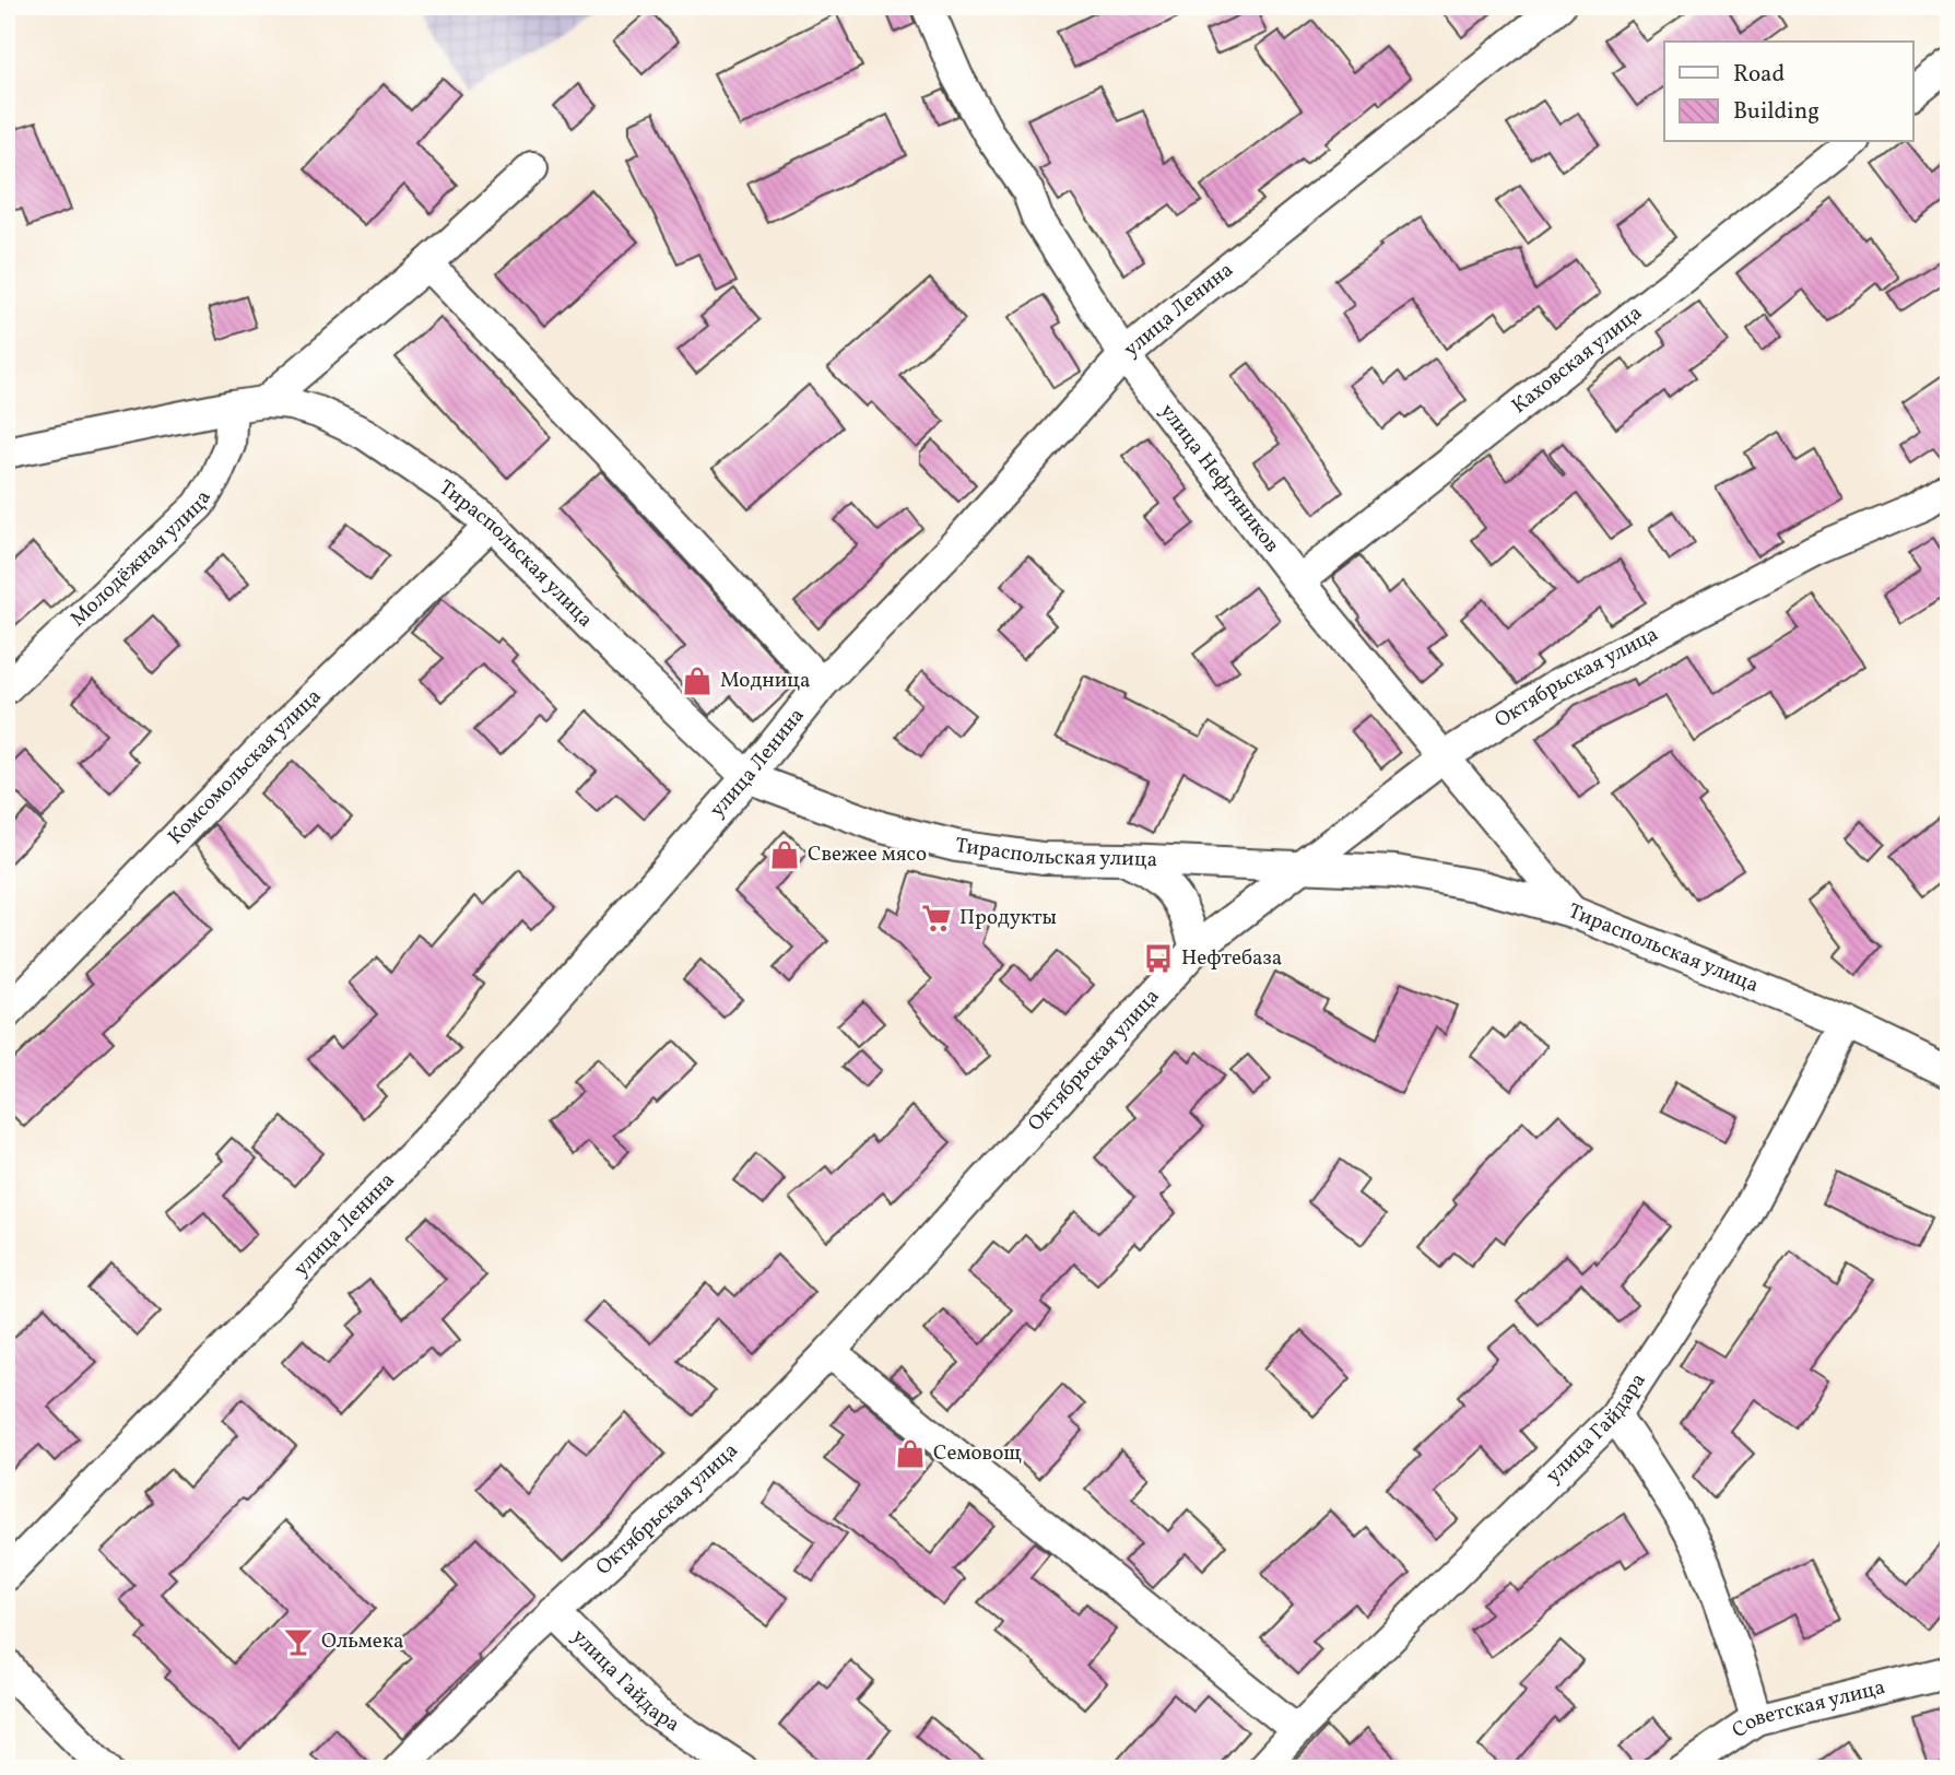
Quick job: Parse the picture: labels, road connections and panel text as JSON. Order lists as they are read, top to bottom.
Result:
{
  "streets": {
    "street": [
      "улица Ленина",
      "Каховская улица",
      "улица Нефтяников",
      "Тираспольская улица",
      "Молодёжная улица",
      "Октябрьская улица",
      "Комсомольская улица",
      "улица Гайдара",
      "Советская улица"
    ]
  },
  "crossings": [
    ["улица Ленина", "улица Нефтяников"],
    ["улица Ленина", "Тираспольская улица"],
    ["Каховская улица", "улица Нефтяников"],
    ["улица Нефтяников", "Тираспольская улица"],
    ["улица Нефтяников", "Октябрьская улица"],
    ["Тираспольская улица", "Молодёжная улица"],
    ["Тираспольская улица", "Октябрьская улица"],
    ["Тираспольская улица", "Комсомольская улица"],
    ["Тираспольская улица", "улица Гайдара"],
    ["Октябрьская улица", "улица Гайдара"]
  ],
  "places": {
    "shop": ["Модница", "Свежее мясо", "Семовощ"],
    "supermarket": ["Продукты"],
    "bus stop": ["Нефтебаза"],
    "bar": ["Ольмека"]
  },
  "legend": ["Road", "Building"]
}
